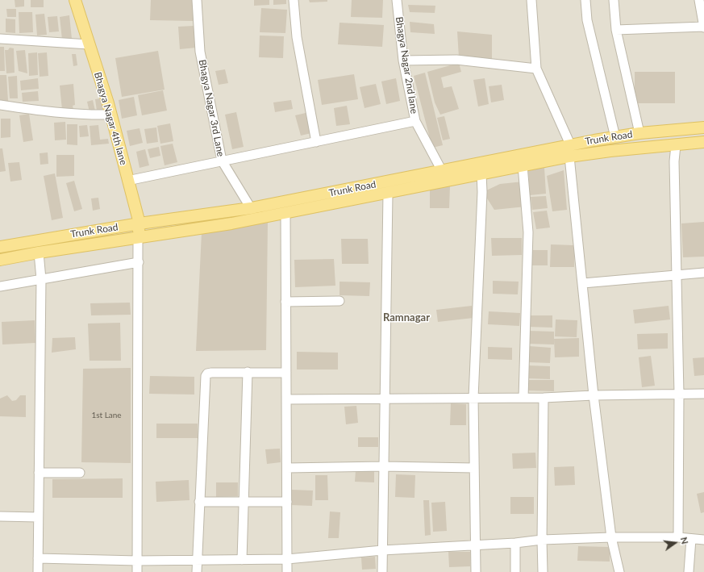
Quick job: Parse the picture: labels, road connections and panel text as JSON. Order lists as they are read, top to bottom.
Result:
{
  "streets": {
    "main road": ["Bhagya Nagar 4th lane", "Trunk Road"],
    "street": ["Bhagya Nagar 2nd lane", "Bhagya Nagar 3rd Lane"]
  },
  "crossings": [
    ["Bhagya Nagar 2nd lane", "Trunk Road"],
    ["Bhagya Nagar 3rd Lane", "Trunk Road"],
    ["Bhagya Nagar 4th lane", "Trunk Road"]
  ],
  "districts": ["Ramnagar"],
  "house_numbers": ["1st Lane"],
  "north": "right"
}
